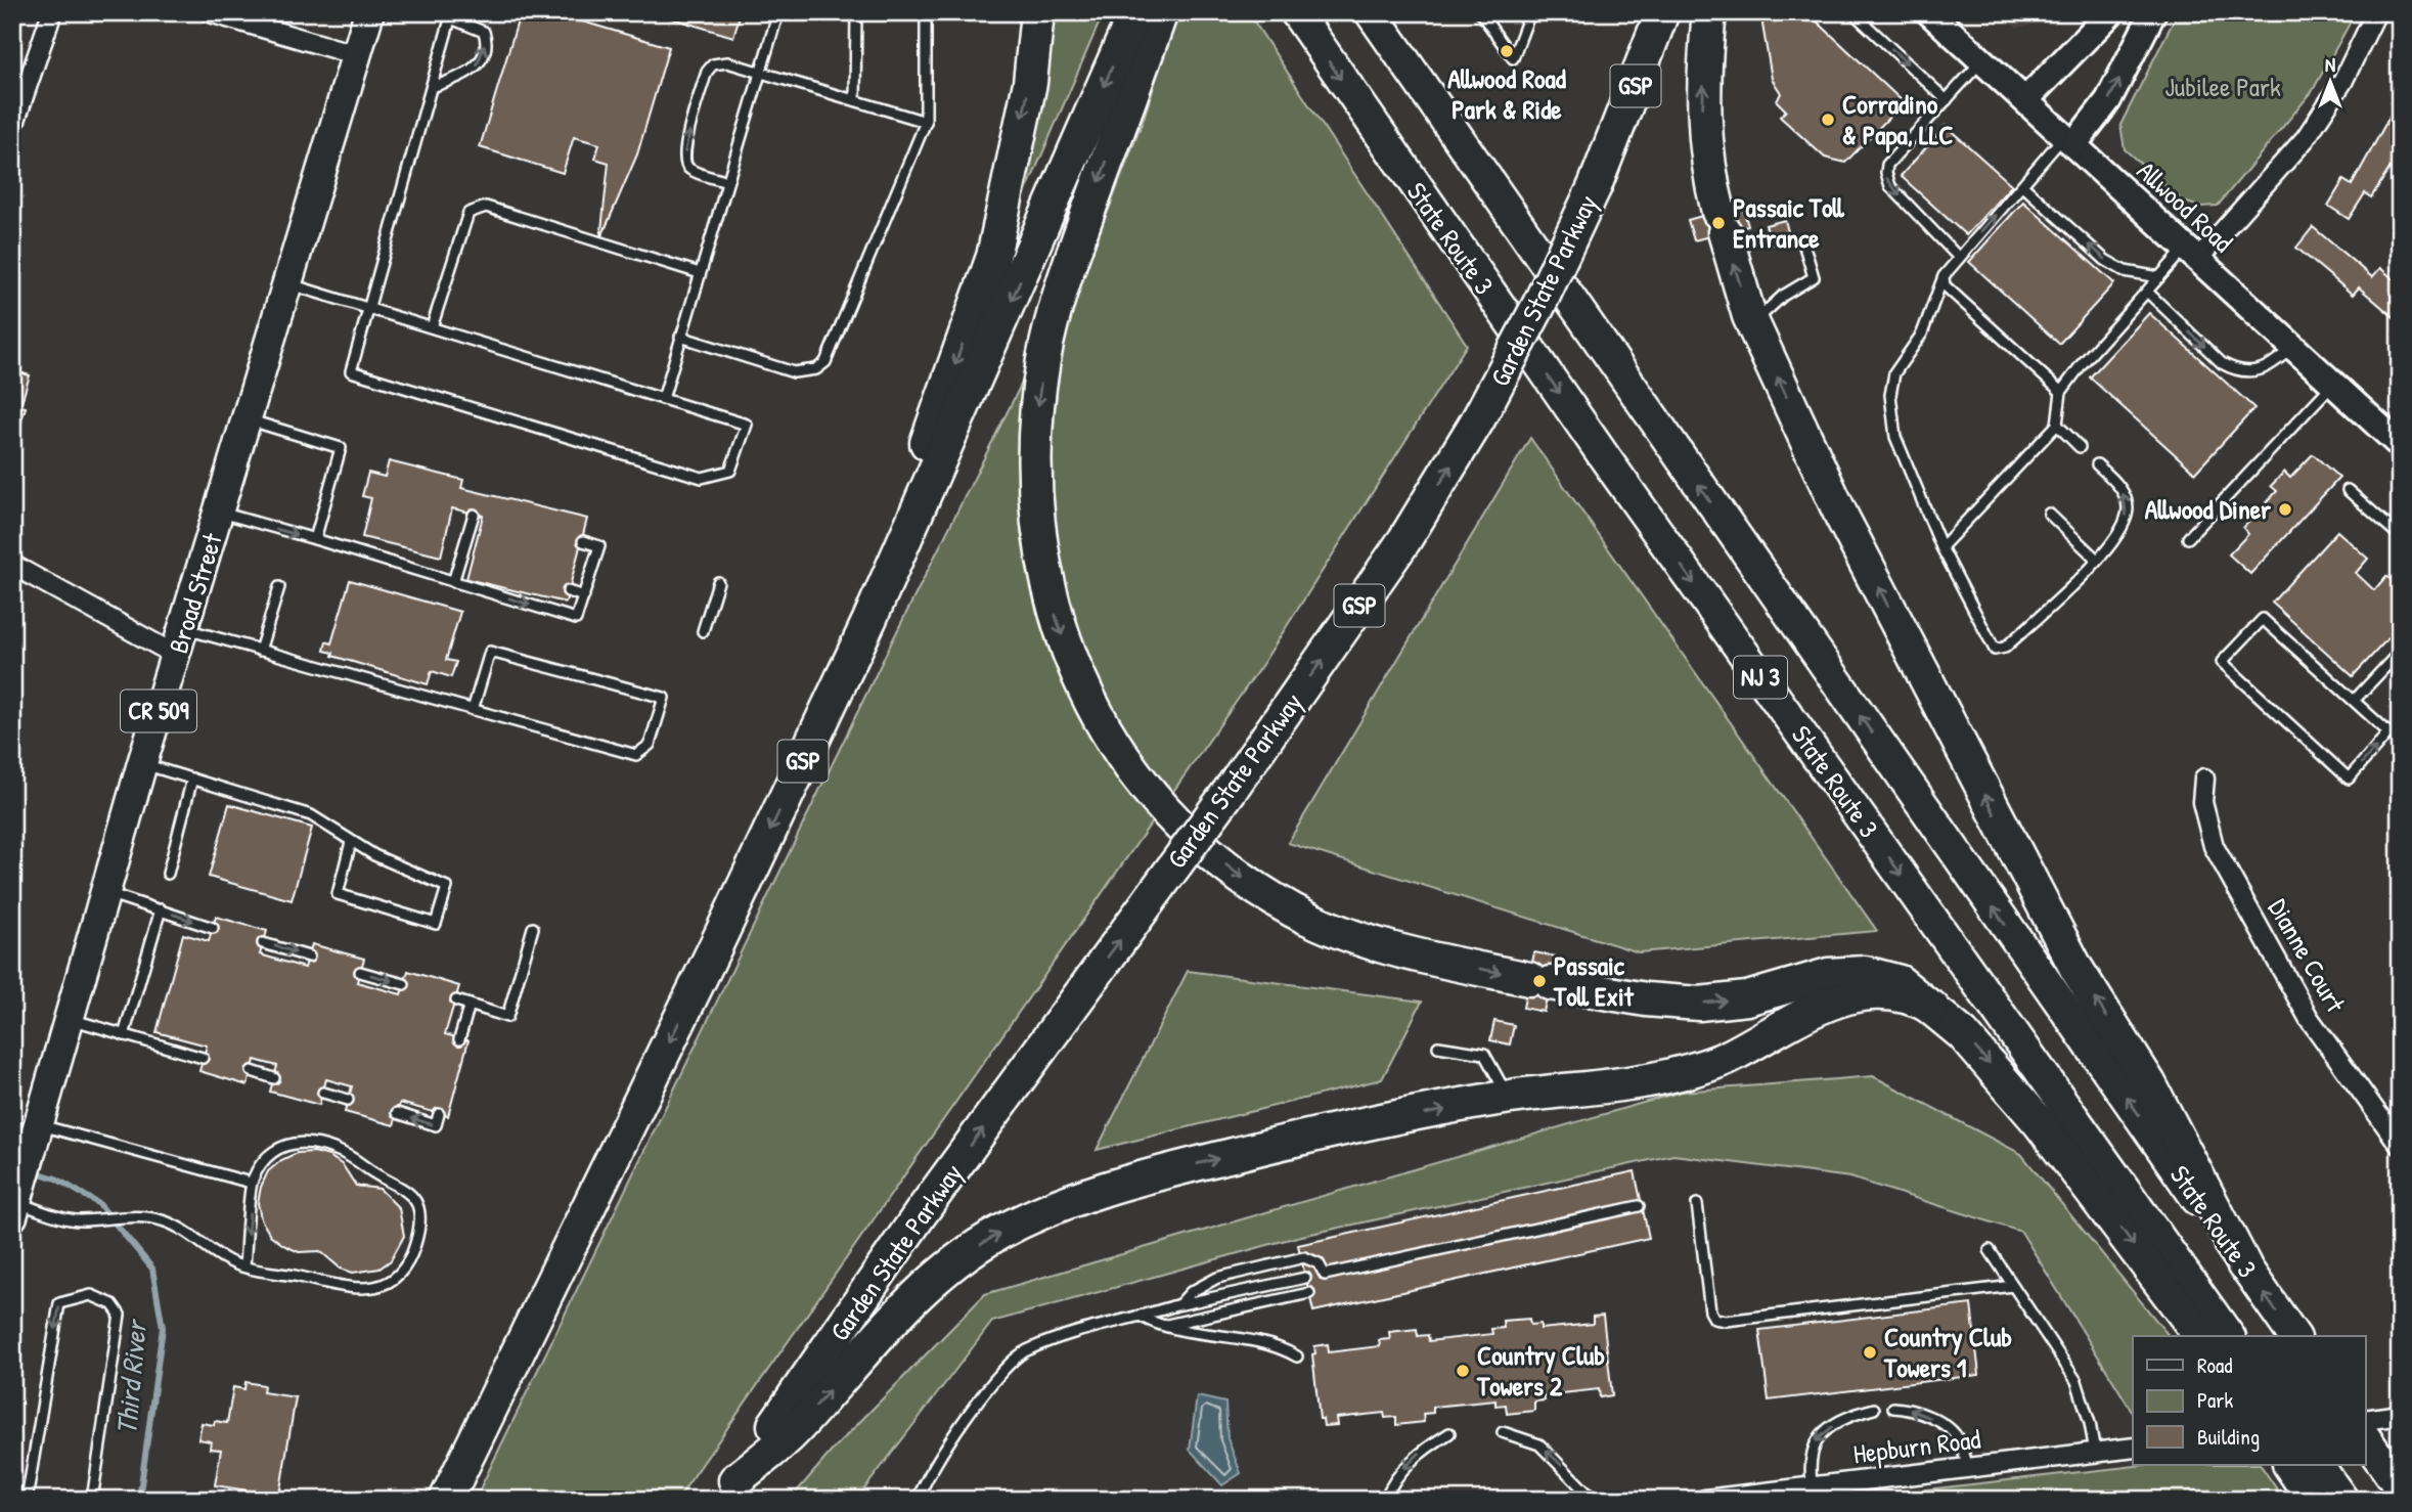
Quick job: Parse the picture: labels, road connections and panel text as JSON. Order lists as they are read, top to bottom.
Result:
{
  "streets": {
    "highway": [
      "GSP",
      "State Route 3",
      "Garden State Parkway",
      "NJ 3"
    ],
    "main road": ["Allwood Road", "Broad Street", "CR 509"],
    "street": ["Dianne Court", "Hepburn Road"]
  },
  "one_way": ["Garden State Parkway"],
  "water": ["Third River"],
  "parks": ["Jubilee Park"],
  "places": [
    "Allwood Road Park & Ride",
    "Corradino & Papa, LLC",
    "Passaic Toll Entrance",
    "Allwood Diner",
    "Passaic Toll Exit",
    "Country Club Towers 1",
    "Country Club Towers 2"
  ],
  "legend": ["Road", "Park", "Building"],
  "north": "top"
}
